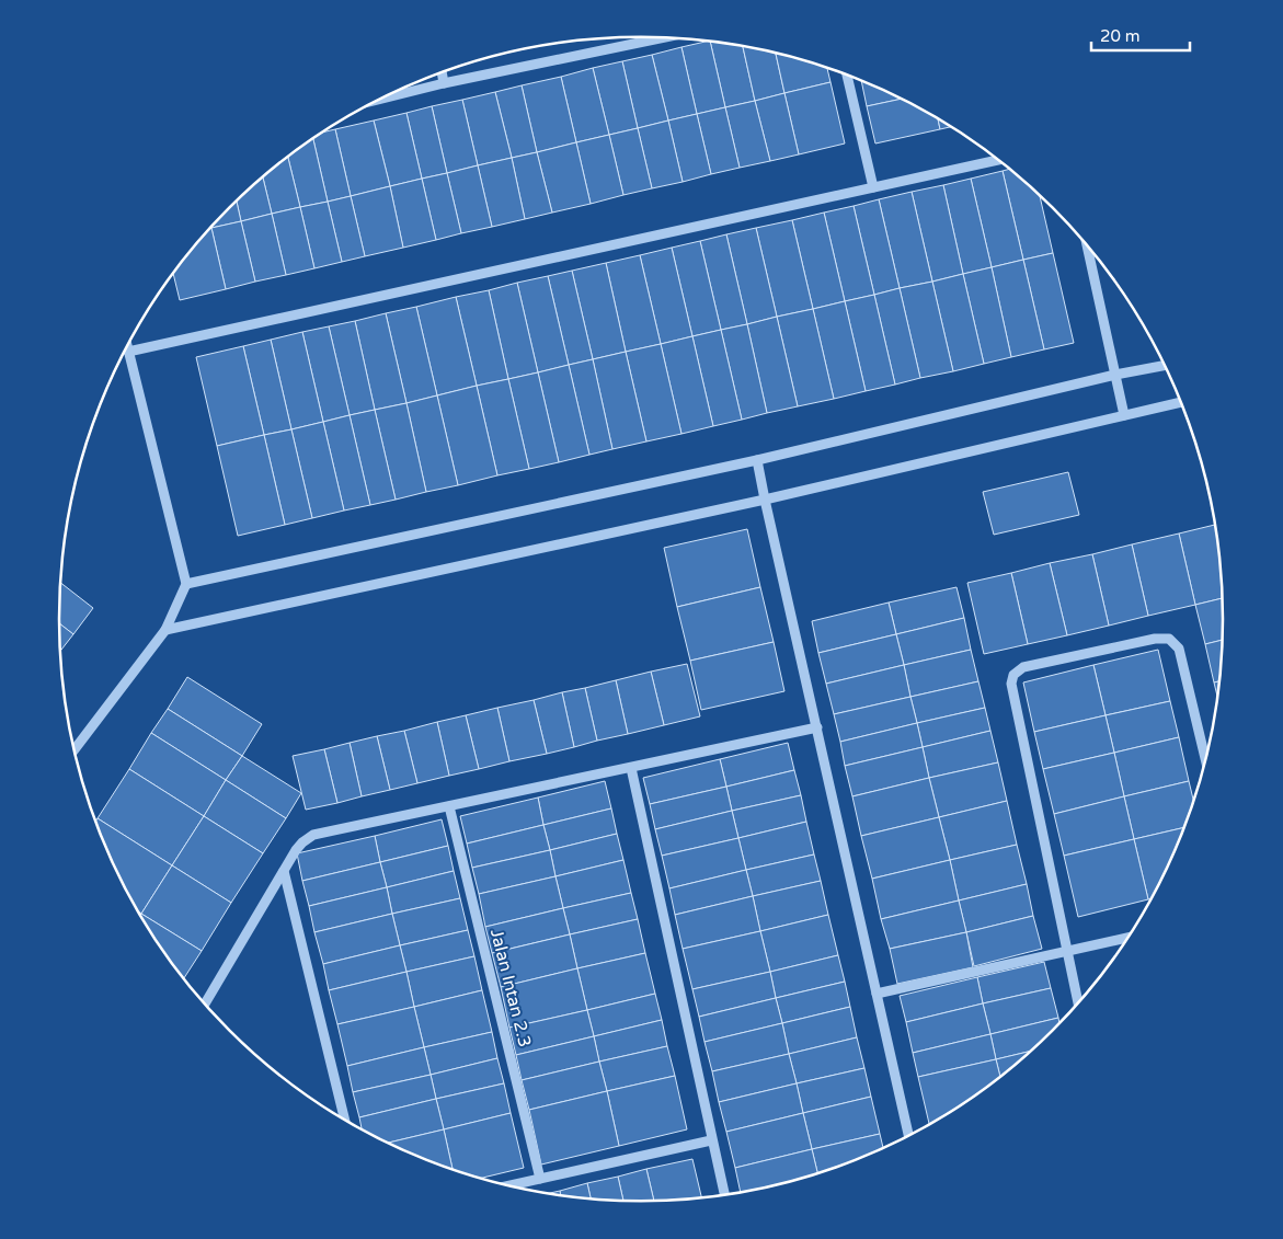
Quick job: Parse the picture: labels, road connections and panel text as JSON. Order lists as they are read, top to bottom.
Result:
{
  "streets": {
    "street": ["Jalan Intan 2.3"]
  },
  "scale_bar": "20 m"
}
